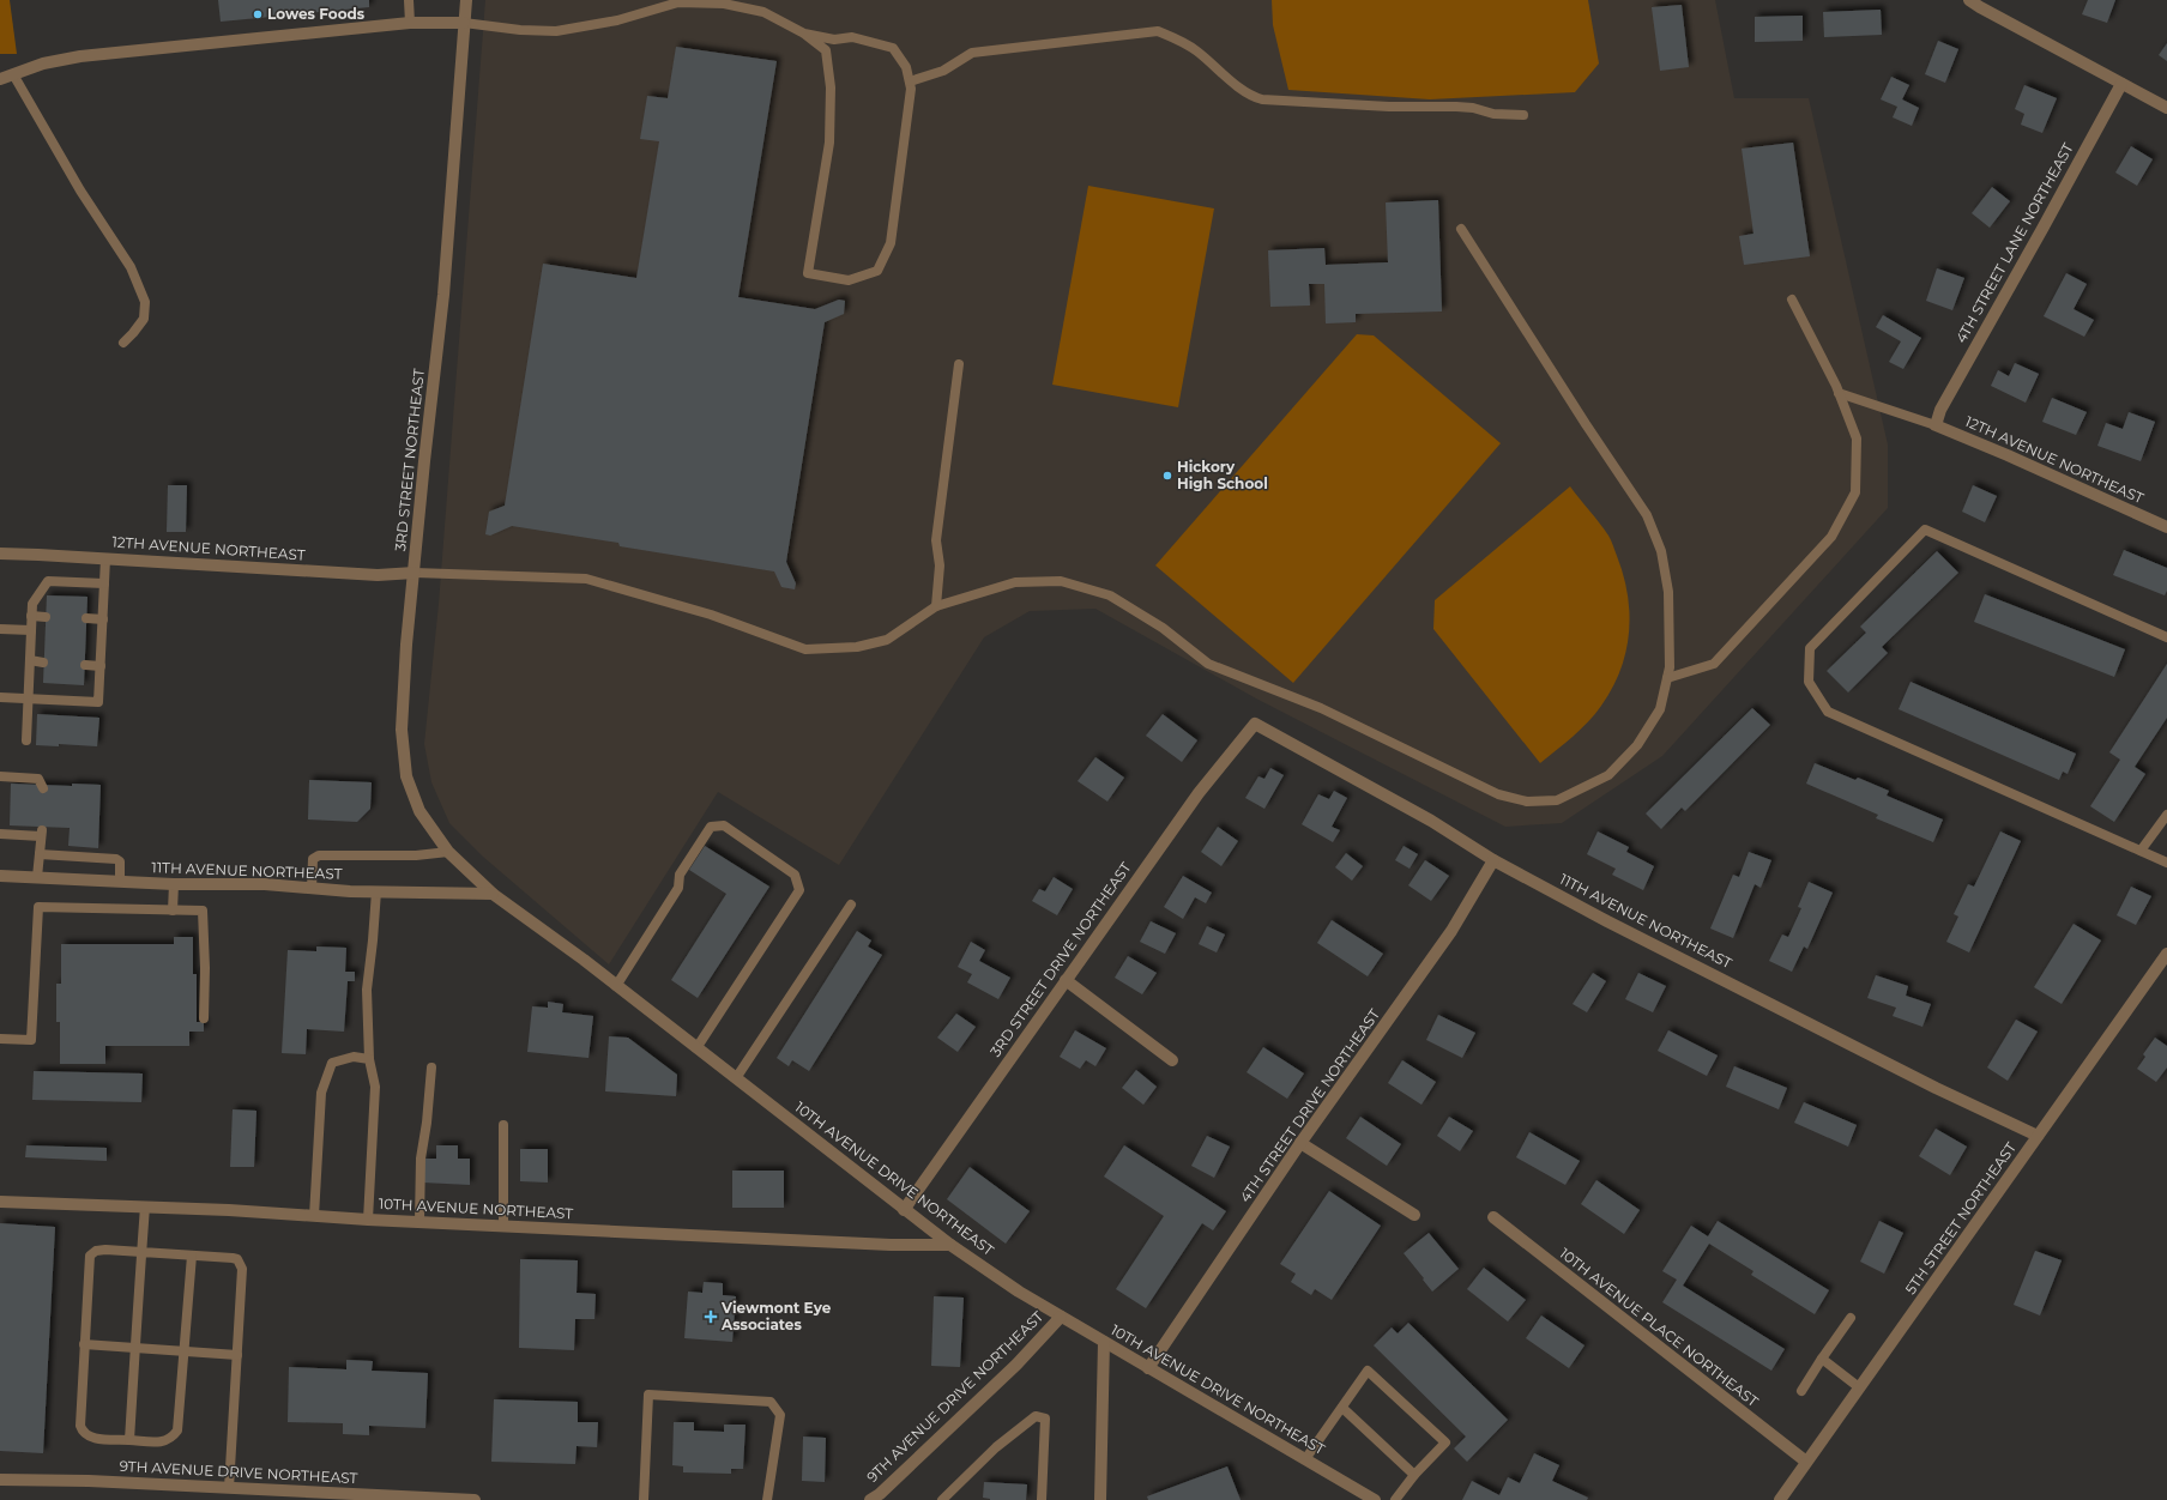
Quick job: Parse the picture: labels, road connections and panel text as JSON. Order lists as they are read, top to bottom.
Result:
{
  "streets": {
    "street": [
      "4TH STREET LANE NORTHEAST",
      "3RD STREET NORTHEAST",
      "12TH AVENUE NORTHEAST",
      "11TH AVENUE NORTHEAST",
      "3RD STREET DRIVE NORTHEAST",
      "4TH STREET DRIVE NORTHEAST",
      "10TH AVENUE DRIVE NORTHEAST",
      "10TH AVENUE NORTHEAST",
      "5TH STREET NORTHEAST",
      "10TH AVENUE PLACE NORTHEAST",
      "9TH AVENUE DRIVE NORTHEAST"
    ]
  },
  "crossings": [
    ["4TH STREET LANE NORTHEAST", "12TH AVENUE NORTHEAST"],
    ["3RD STREET NORTHEAST", "12TH AVENUE NORTHEAST"],
    ["3RD STREET NORTHEAST", "11TH AVENUE NORTHEAST"],
    ["3RD STREET NORTHEAST", "10TH AVENUE DRIVE NORTHEAST"],
    ["11TH AVENUE NORTHEAST", "3RD STREET DRIVE NORTHEAST"],
    ["11TH AVENUE NORTHEAST", "4TH STREET DRIVE NORTHEAST"],
    ["11TH AVENUE NORTHEAST", "10TH AVENUE DRIVE NORTHEAST"],
    ["11TH AVENUE NORTHEAST", "5TH STREET NORTHEAST"],
    ["3RD STREET DRIVE NORTHEAST", "10TH AVENUE DRIVE NORTHEAST"],
    ["4TH STREET DRIVE NORTHEAST", "10TH AVENUE DRIVE NORTHEAST"],
    ["10TH AVENUE DRIVE NORTHEAST", "10TH AVENUE NORTHEAST"],
    ["10TH AVENUE DRIVE NORTHEAST", "9TH AVENUE DRIVE NORTHEAST"],
    ["5TH STREET NORTHEAST", "10TH AVENUE PLACE NORTHEAST"]
  ],
  "places": {
    "other": ["Lowes Foods", "Hickory High School"],
    "health": ["Viewmont Eye Associates"]
  }
}
